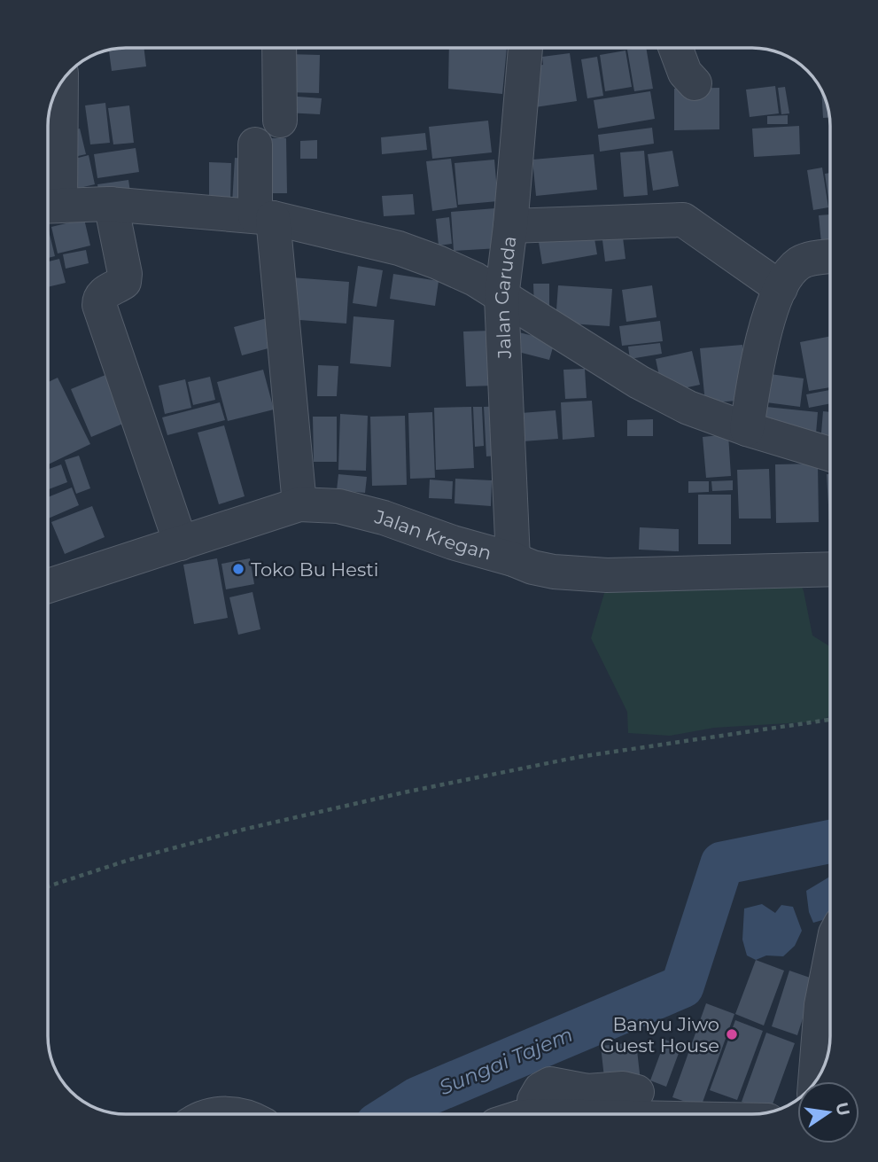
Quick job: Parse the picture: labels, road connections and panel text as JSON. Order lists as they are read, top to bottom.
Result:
{
  "streets": {
    "street": ["Jalan Garuda", "Jalan Kregan"]
  },
  "crossings": [
    ["Jalan Garuda", "Jalan Kregan"]
  ],
  "water": ["Sungai Tajem"],
  "places": ["Toko Bu Hesti", "Banyu Jiwo Guest House"],
  "north": "right"
}
